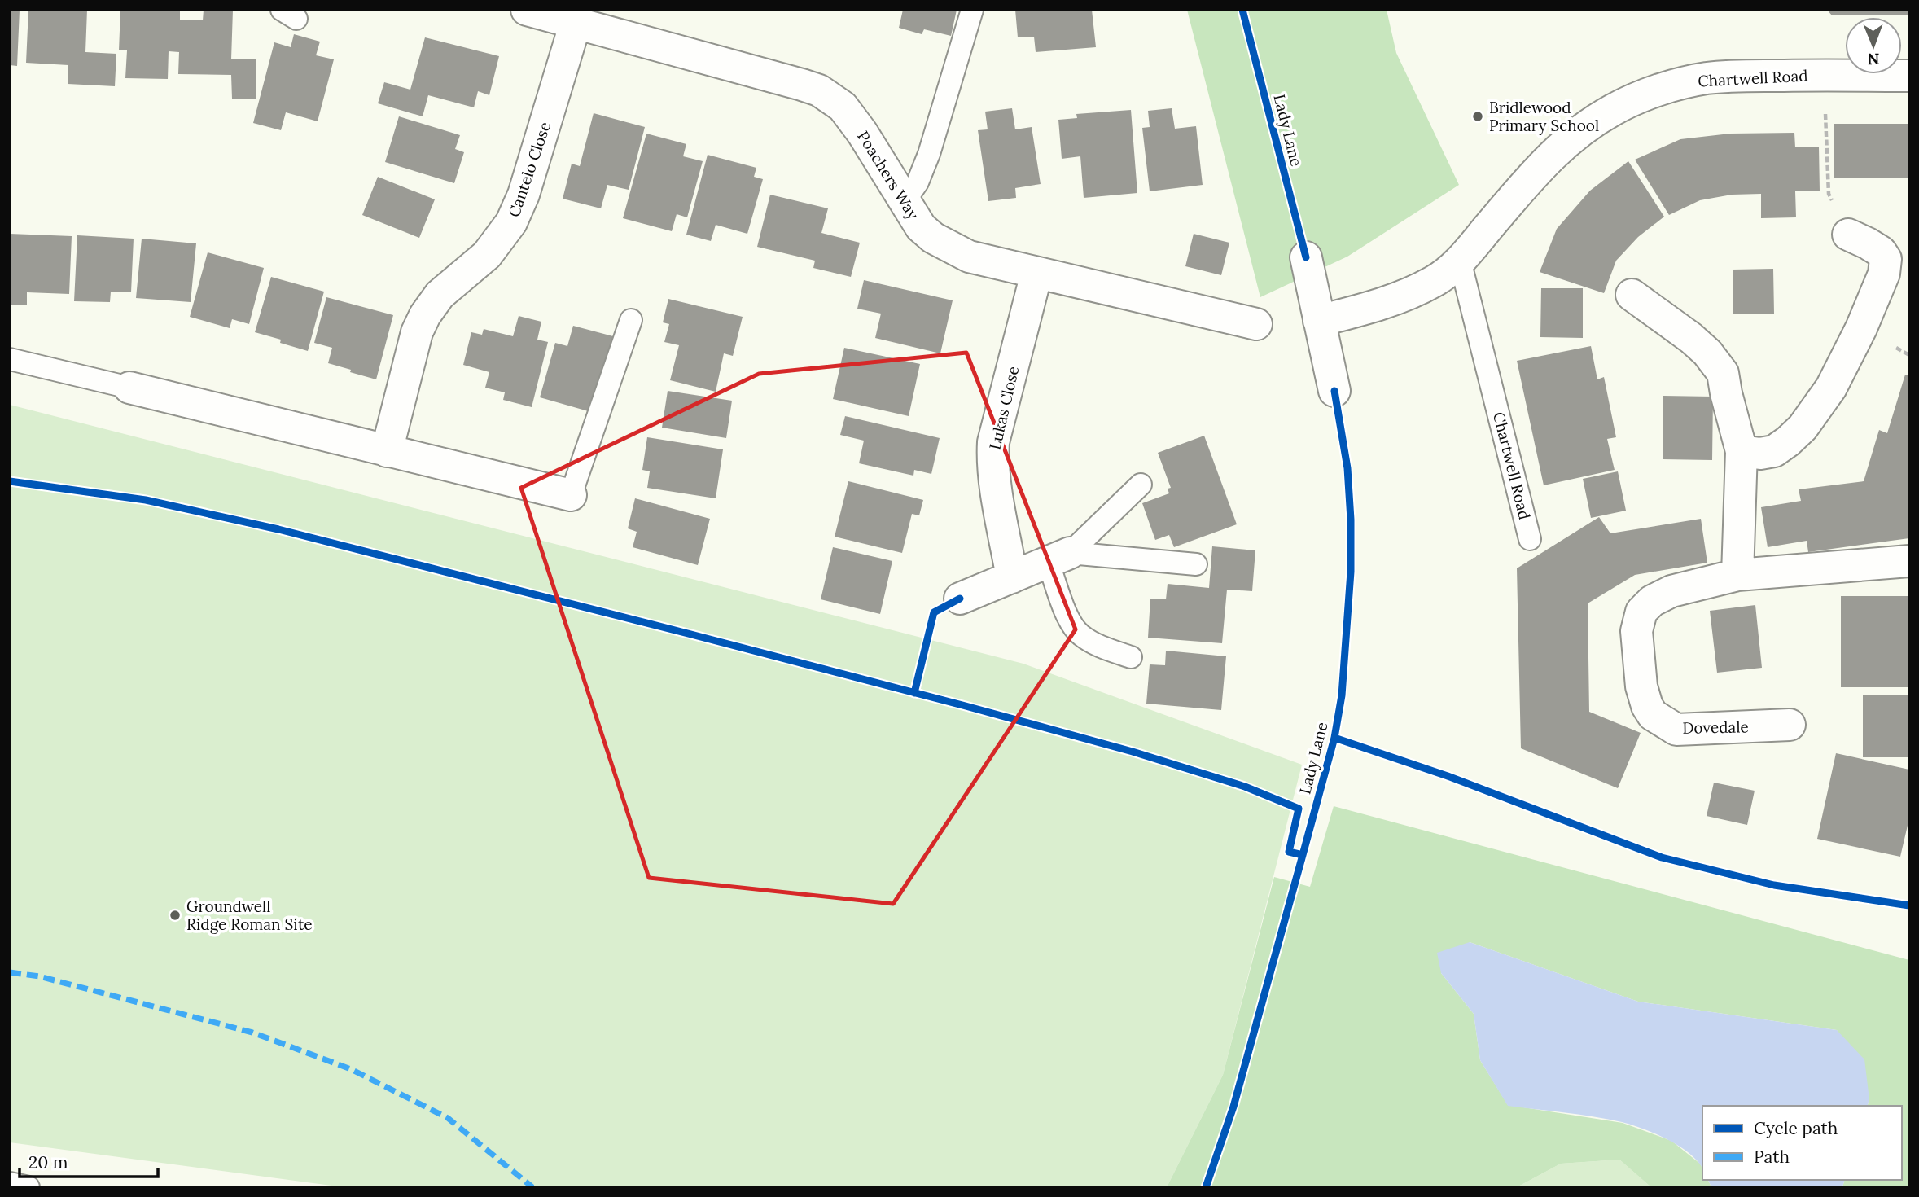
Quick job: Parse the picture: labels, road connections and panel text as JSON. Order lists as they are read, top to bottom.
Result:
{
  "streets": {
    "street": [
      "Chartwell Road",
      "Cantelo Close",
      "Poachers Way",
      "Lukas Close",
      "Dovedale"
    ],
    "cycle path": ["Lady Lane"]
  },
  "crossings": [
    ["Cantelo Close", "Poachers Way"],
    ["Poachers Way", "Lukas Close"]
  ],
  "places": ["Bridlewood Primary School", "Groundwell Ridge Roman Site"],
  "legend": ["Cycle path", "Path"],
  "scale_bar": "20 m",
  "north": "bottom"
}
